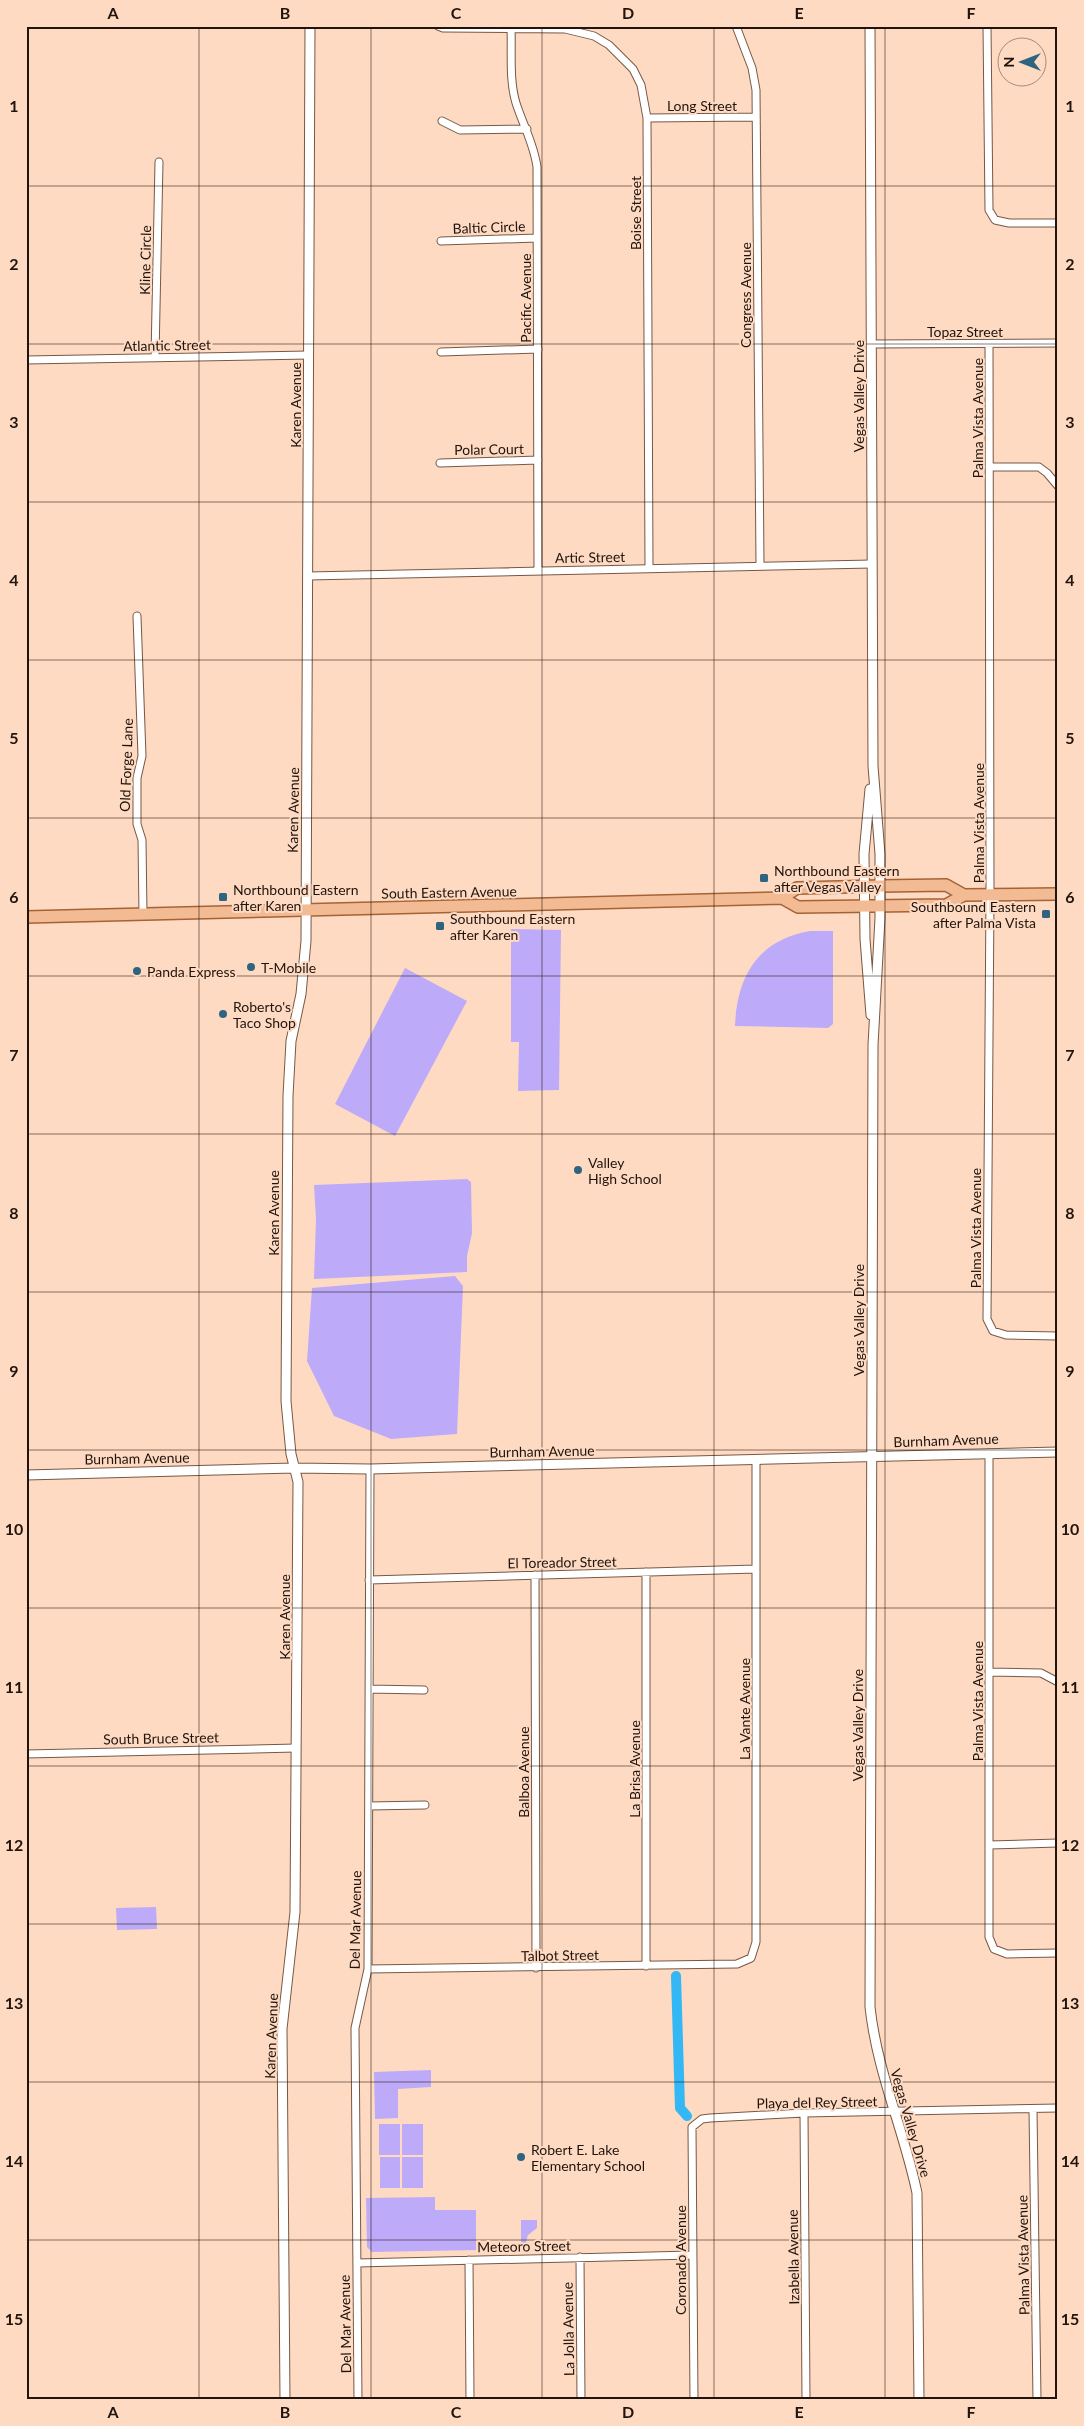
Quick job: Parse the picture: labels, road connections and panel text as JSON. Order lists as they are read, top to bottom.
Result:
{
  "streets": {
    "main road": ["South Eastern Avenue"],
    "street": [
      "Long Street",
      "Boise Street",
      "Baltic Circle",
      "Kline Circle",
      "Congress Avenue",
      "Pacific Avenue",
      "Topaz Street",
      "Atlantic Street",
      "Vegas Valley Drive",
      "Karen Avenue",
      "Palma Vista Avenue",
      "Polar Court",
      "Artic Street",
      "Old Forge Lane",
      "Burnham Avenue",
      "El Toreador Street",
      "La Vante Avenue",
      "South Bruce Street",
      "La Brisa Avenue",
      "Balboa Avenue",
      "Del Mar Avenue",
      "Talbot Street",
      "Playa del Rey Street",
      "Meteoro Street",
      "Izabella Avenue",
      "Coronado Avenue",
      "La Jolla Avenue"
    ]
  },
  "crossings": [
    ["Long Street", "Boise Street"],
    ["Long Street", "Congress Avenue"],
    ["Boise Street", "Pacific Avenue"],
    ["Boise Street", "Artic Street"],
    ["Baltic Circle", "Pacific Avenue"],
    ["Kline Circle", "Atlantic Street"],
    ["Congress Avenue", "Artic Street"],
    ["Pacific Avenue", "Polar Court"],
    ["Pacific Avenue", "Artic Street"],
    ["Topaz Street", "Vegas Valley Drive"],
    ["Topaz Street", "Palma Vista Avenue"],
    ["Atlantic Street", "Karen Avenue"],
    ["Vegas Valley Drive", "Artic Street"],
    ["Vegas Valley Drive", "South Eastern Avenue"],
    ["Vegas Valley Drive", "Burnham Avenue"],
    ["Vegas Valley Drive", "Playa del Rey Street"],
    ["Karen Avenue", "Artic Street"],
    ["Karen Avenue", "South Eastern Avenue"],
    ["Karen Avenue", "Burnham Avenue"],
    ["Karen Avenue", "South Bruce Street"],
    ["Palma Vista Avenue", "South Eastern Avenue"],
    ["Palma Vista Avenue", "Burnham Avenue"],
    ["Palma Vista Avenue", "Playa del Rey Street"],
    ["Old Forge Lane", "South Eastern Avenue"],
    ["Burnham Avenue", "La Vante Avenue"],
    ["Burnham Avenue", "Del Mar Avenue"],
    ["El Toreador Street", "La Vante Avenue"],
    ["El Toreador Street", "La Brisa Avenue"],
    ["El Toreador Street", "Balboa Avenue"],
    ["El Toreador Street", "Del Mar Avenue"],
    ["La Vante Avenue", "Talbot Street"],
    ["La Brisa Avenue", "Talbot Street"],
    ["Balboa Avenue", "Talbot Street"],
    ["Del Mar Avenue", "Talbot Street"],
    ["Del Mar Avenue", "Meteoro Street"],
    ["Playa del Rey Street", "Izabella Avenue"],
    ["Playa del Rey Street", "Coronado Avenue"],
    ["Meteoro Street", "Coronado Avenue"],
    ["Meteoro Street", "La Jolla Avenue"]
  ],
  "places": {
    "transit": [
      "Northbound Eastern after Vegas Valley",
      "Northbound Eastern after Karen",
      "Southbound Eastern after Palma Vista",
      "Southbound Eastern after Karen"
    ],
    "other": [
      "T-Mobile",
      "Panda Express",
      "Roberto's Taco Shop",
      "Valley High School",
      "Robert E. Lake Elementary School"
    ]
  },
  "north": "left",
  "grid": {
    "columns": [
      "A",
      "B",
      "C",
      "D",
      "E",
      "F"
    ],
    "rows": [
      "1",
      "2",
      "3",
      "4",
      "5",
      "6",
      "7",
      "8",
      "9",
      "10",
      "11",
      "12",
      "13",
      "14",
      "15"
    ]
  }
}
